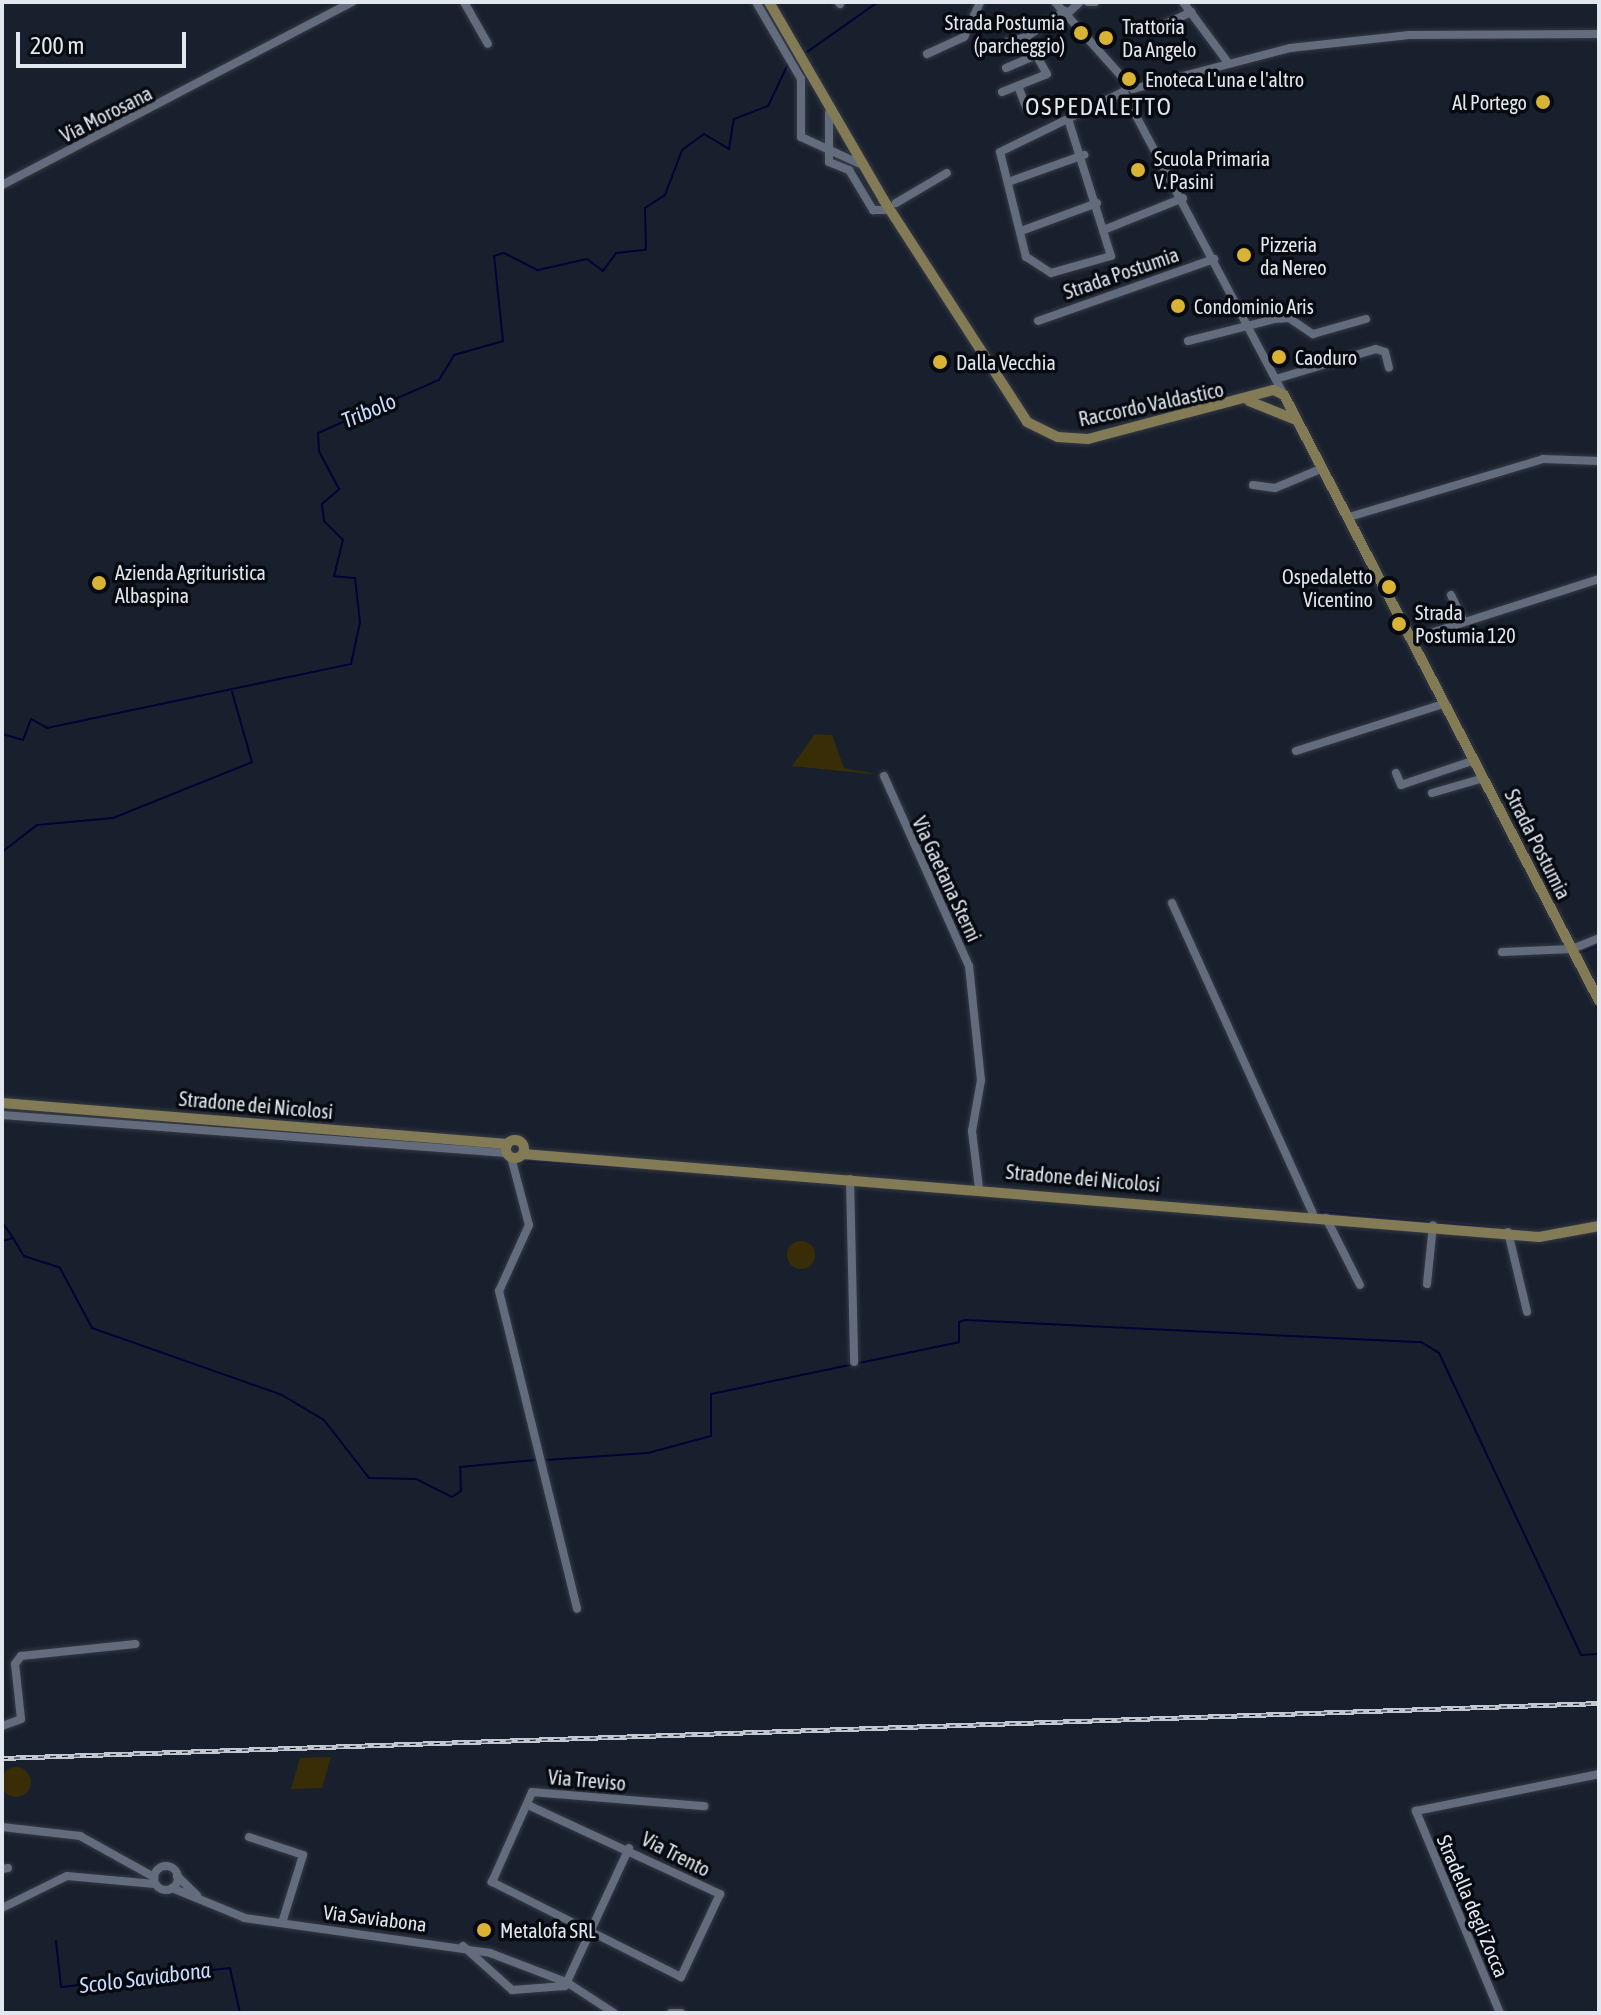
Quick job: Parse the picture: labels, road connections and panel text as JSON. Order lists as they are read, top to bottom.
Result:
{
  "streets": {
    "main road": ["Strada Postumia", "Raccordo Valdastico", "Stradone dei Nicolosi"],
    "street": [
      "Via Morosana",
      "Via Gaetana Sterni",
      "Via Treviso",
      "Via Trento",
      "Stradella degli Zocca",
      "Via Saviabona"
    ]
  },
  "crossings": [
    ["Via Gaetana Sterni", "Stradone dei Nicolosi"],
    ["Via Treviso", "Via Trento"]
  ],
  "districts": ["OSPEDALETTO"],
  "water": ["Tribolo", "Scolo Saviabona"],
  "places": [
    "Strada Postumia (parcheggio)",
    "Trattoria Da Angelo",
    "Enoteca L'una e l'altro",
    "Al Portego",
    "Scuola Primaria V. Pasini",
    "Pizzeria da Nereo",
    "Condominio Aris",
    "Caoduro",
    "Dalla Vecchia",
    "Azienda Agrituristica Albaspina",
    "Ospedaletto Vicentino",
    "Strada Postumia 120",
    "Metalofa SRL"
  ],
  "scale_bar": "200 m"
}
